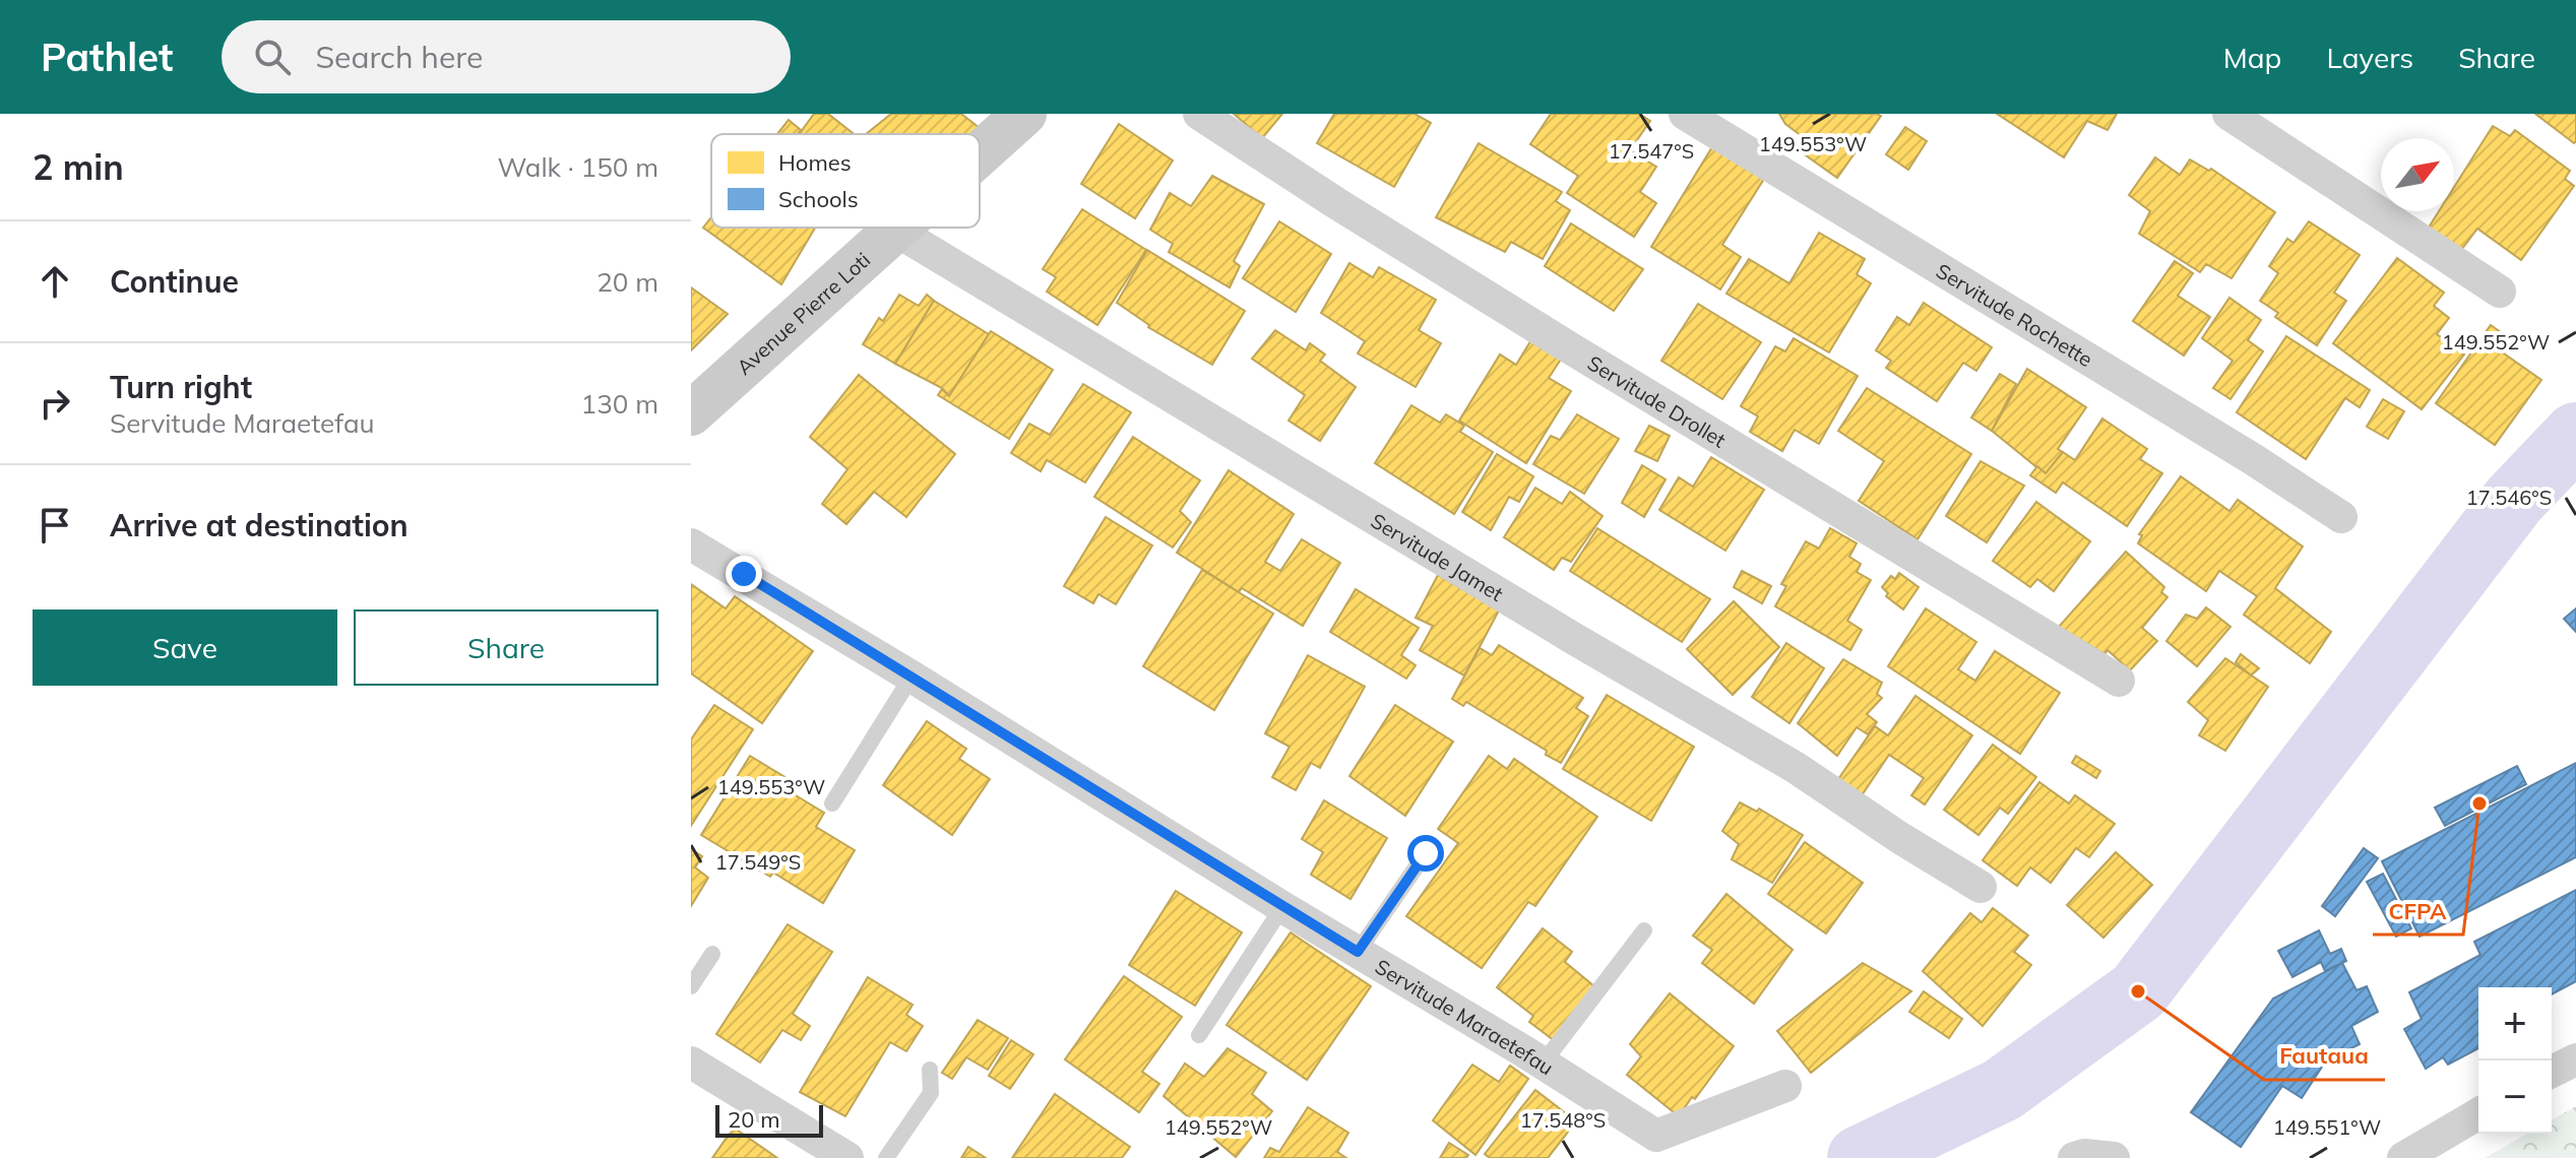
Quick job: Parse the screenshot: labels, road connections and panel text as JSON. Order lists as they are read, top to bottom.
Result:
{
  "streets": {
    "main road": ["Avenue Pierre Loti"],
    "street": [
      "Servitude Rochette",
      "Servitude Drollet",
      "Servitude Jamet",
      "Servitude Maraetefau"
    ]
  },
  "crossings": [
    ["Avenue Pierre Loti", "Servitude Jamet"]
  ],
  "places": ["CFPA", "Fautaua"],
  "legend": ["Homes", "Schools"],
  "scale_bar": "20 m",
  "north": "top right",
  "page": {
    "header": "Pathlet",
    "search": "Search here",
    "nav": ["Map", "Layers", "Share"],
    "heading": ["2 min", "Walk · 150 m"],
    "list": [
      ["Continue", "20 m"],
      ["Turn right", "Servitude Maraetefau", "130 m"],
      "Arrive at destination"
    ],
    "buttons": ["Save", "Share"],
    "map_buttons": ["+", "−"],
    "scale": "20 m"
  },
  "coordinates": [
    "149.553°W",
    "17.547°S",
    "149.552°W",
    "17.546°S",
    "17.549°S",
    "17.548°S",
    "149.551°W"
  ]
}
